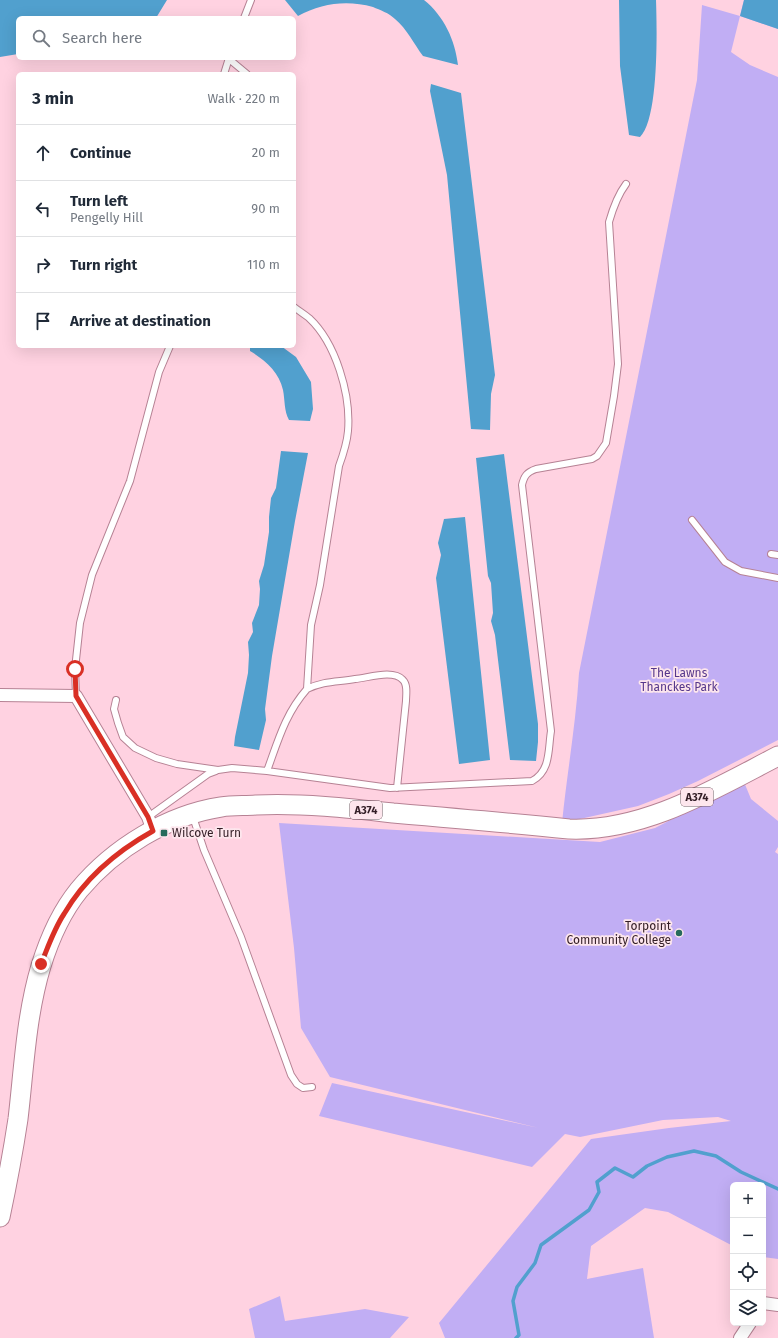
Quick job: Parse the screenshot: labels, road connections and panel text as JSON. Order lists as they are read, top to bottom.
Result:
{
  "streets": {
    "main road": ["A374"]
  },
  "parks": ["The Lawns Thanckes Park"],
  "places": {
    "transit": ["Wilcove Turn"],
    "other": ["Torpoint Community College"]
  },
  "page": {
    "search": "Search here",
    "heading": ["3 min", "Walk · 220 m"],
    "list": [
      ["Continue", "20 m"],
      ["Turn left", "Pengelly Hill", "90 m"],
      ["Turn right", "110 m"],
      "Arrive at destination"
    ],
    "map_buttons": ["+", "−"]
  }
}
